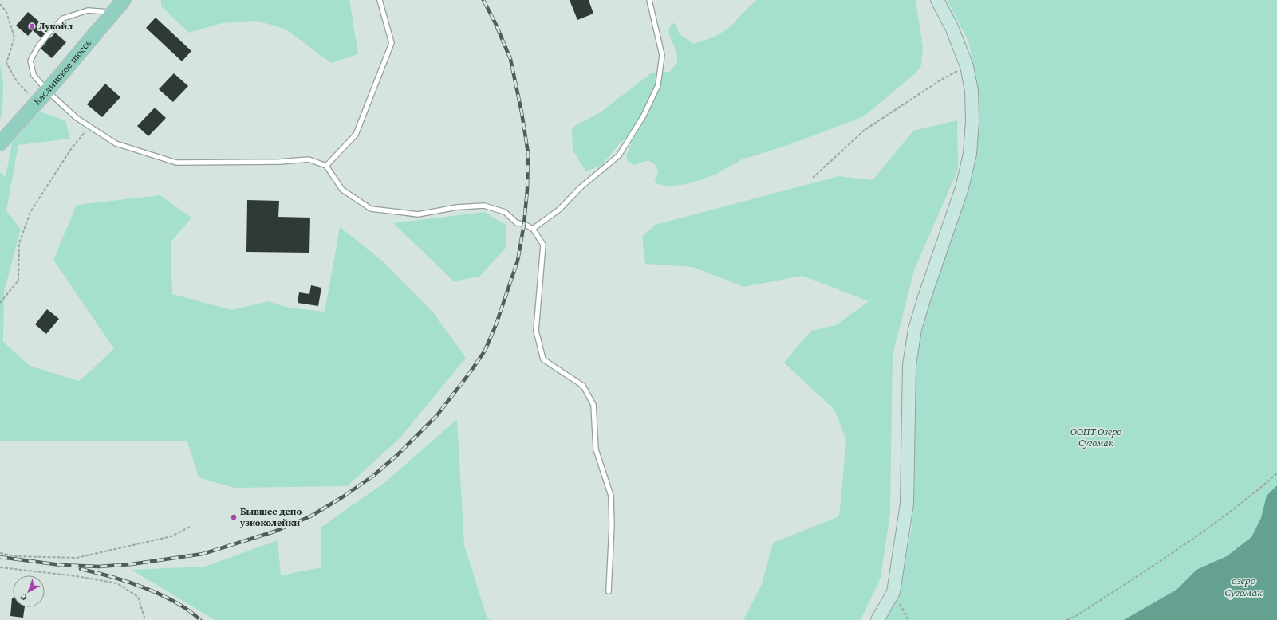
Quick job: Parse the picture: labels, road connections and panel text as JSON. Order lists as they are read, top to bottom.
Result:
{
  "streets": {
    "main road": ["Каслинское шоссе"]
  },
  "water": ["озеро Сугомак"],
  "parks": ["ООПТ Озеро Сугомак"],
  "places": ["Лукойл", "Бывшее депо узкоколейки"],
  "north": "bottom left"
}
